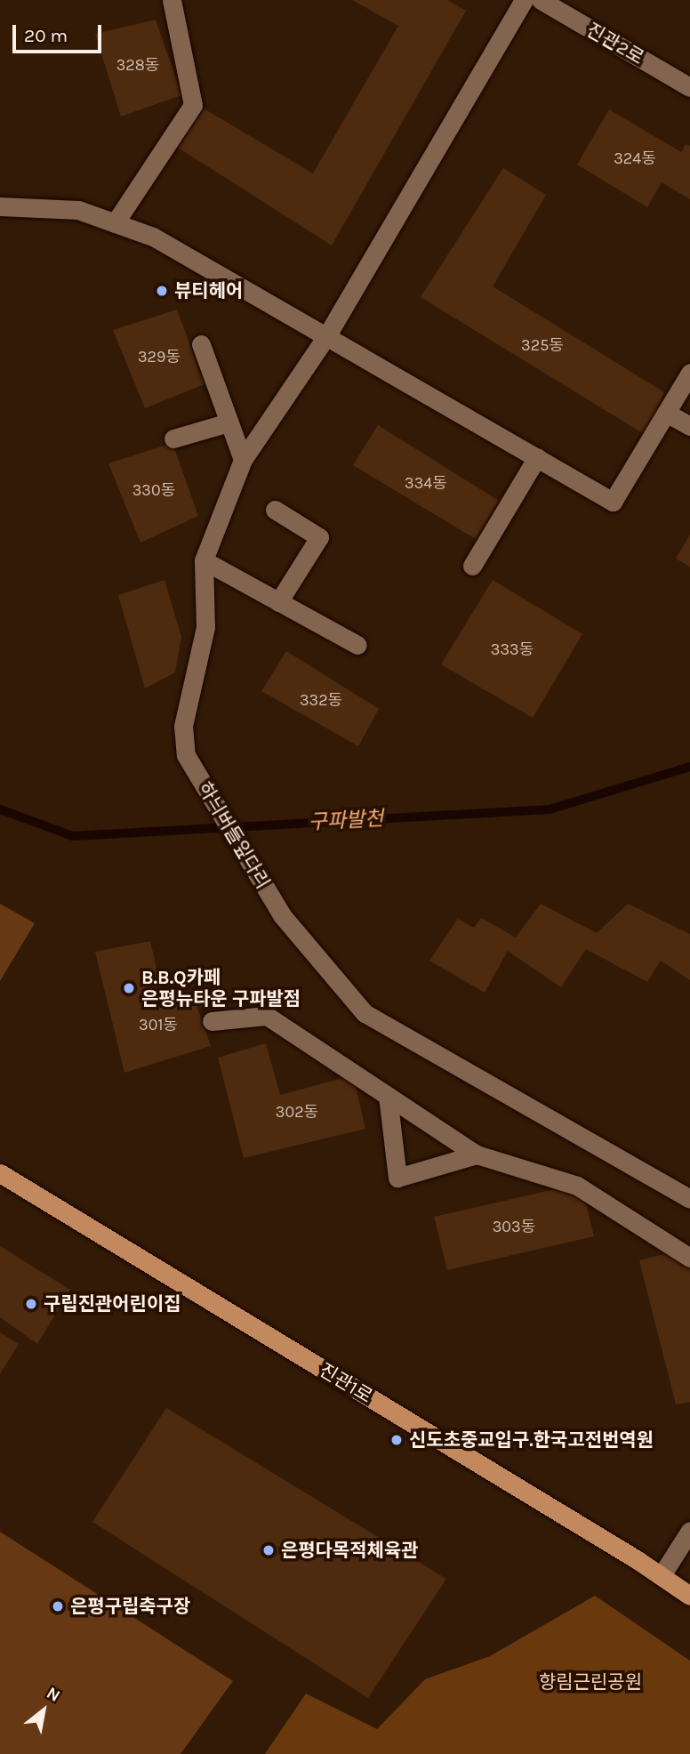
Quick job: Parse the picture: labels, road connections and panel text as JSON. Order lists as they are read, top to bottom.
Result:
{
  "streets": {
    "main road": ["진관1로"],
    "street": ["진관2로", "하늬버들잎다리"]
  },
  "water": ["구파발천"],
  "parks": ["향림근린공원"],
  "places": [
    "뷰티헤어",
    "B.B.Q카페 은평뉴타운 구파발점",
    "구립진관어린이집",
    "신도초중교입구.한국고전번역원",
    "은평다목적체육관",
    "은평구립축구장"
  ],
  "house_numbers": [
    "328동",
    "324동",
    "325동",
    "329동",
    "334동",
    "330동",
    "333동",
    "332동",
    "301동",
    "302동",
    "303동"
  ],
  "scale_bar": "20 m",
  "north": "top right"
}
